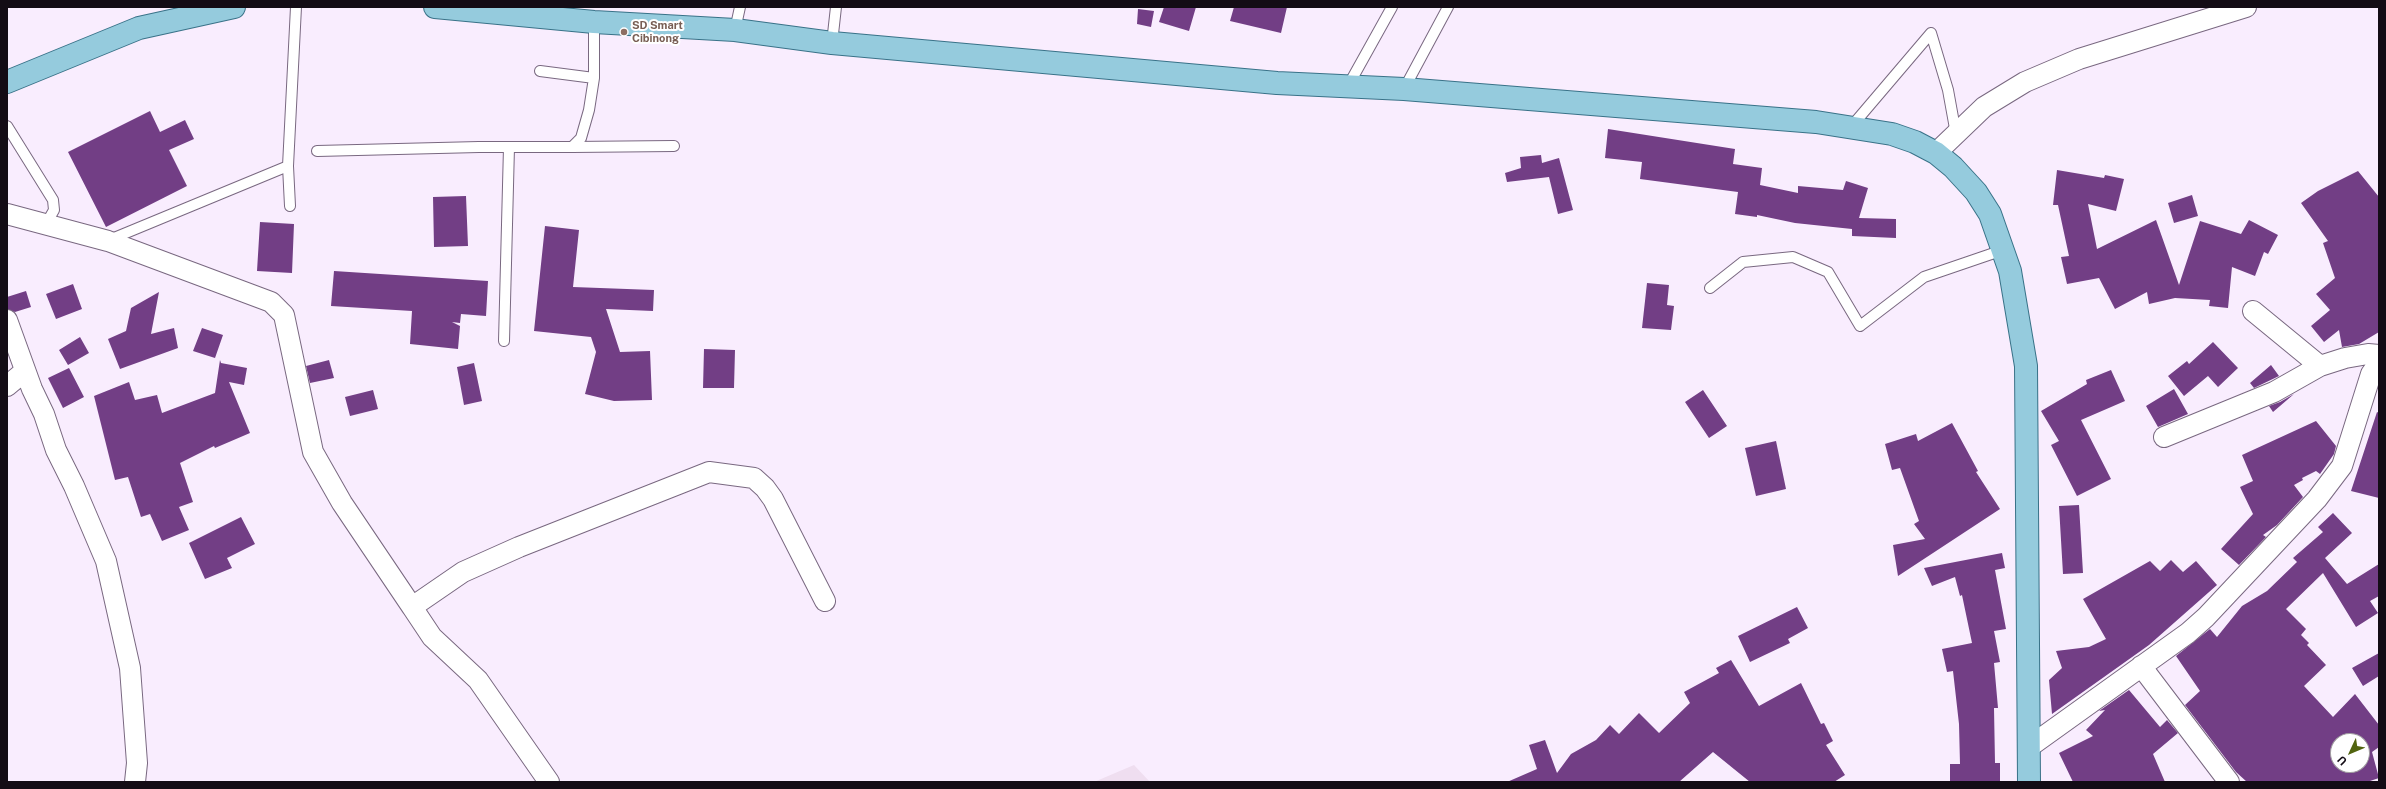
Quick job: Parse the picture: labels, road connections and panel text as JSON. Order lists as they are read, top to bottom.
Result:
{
  "places": ["SD Smart Cibinong"],
  "north": "bottom left"
}
